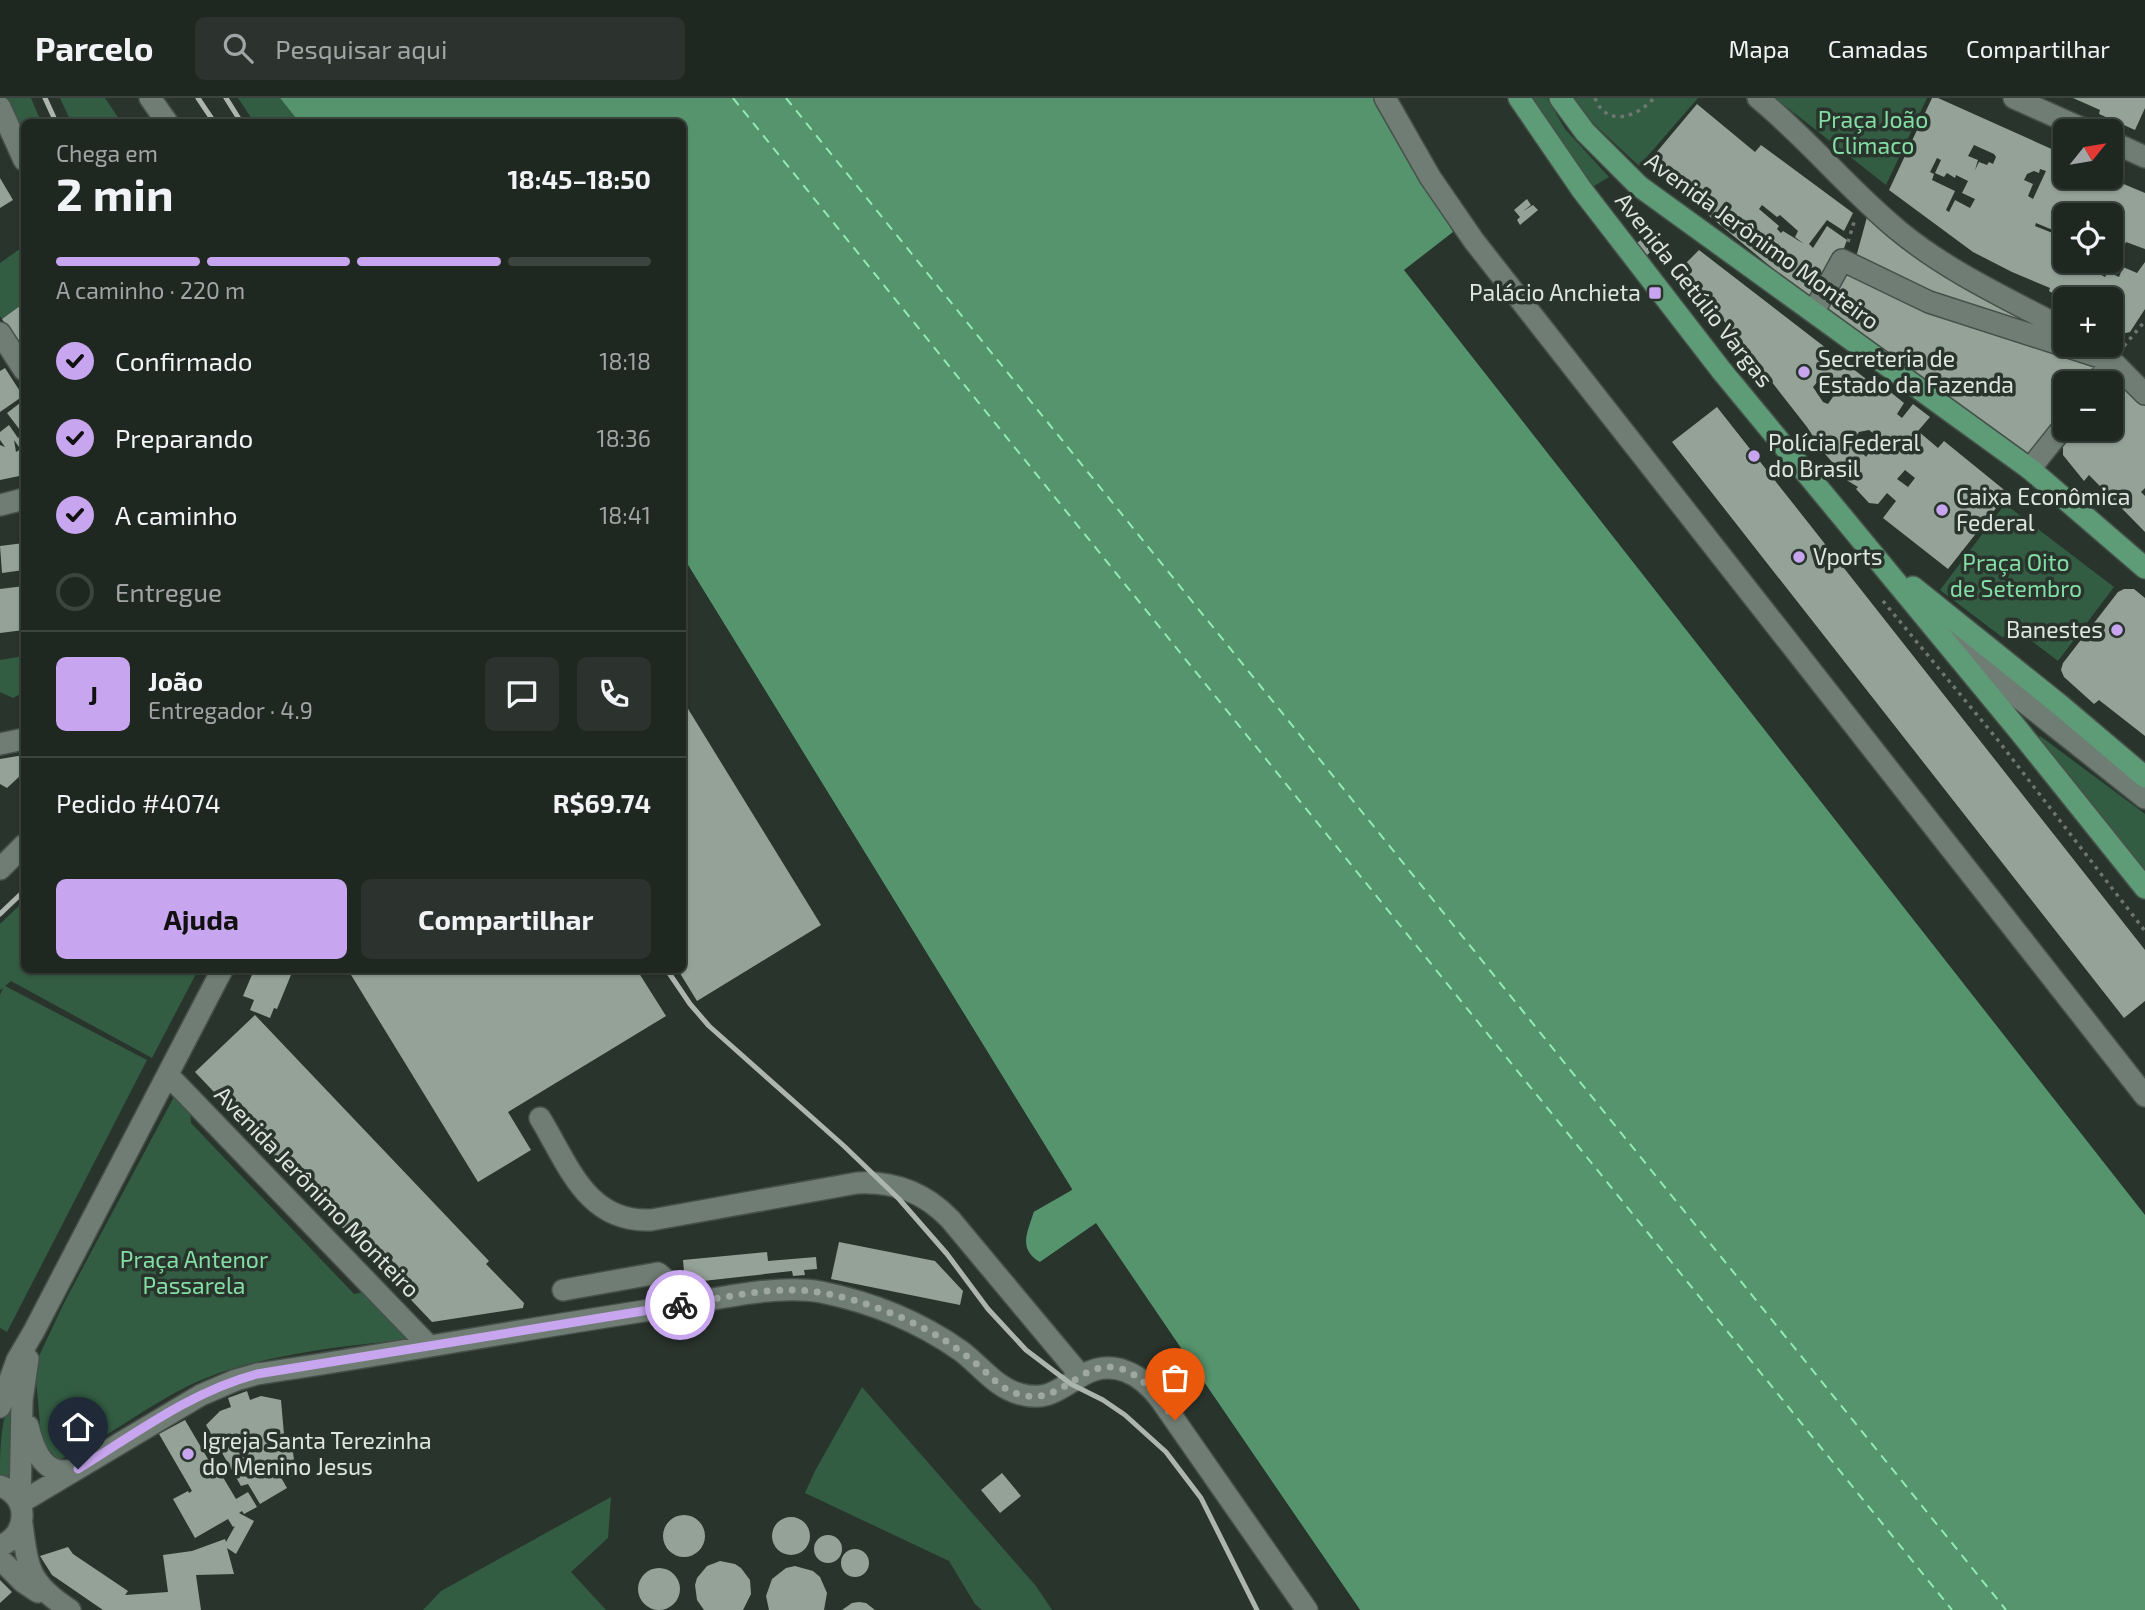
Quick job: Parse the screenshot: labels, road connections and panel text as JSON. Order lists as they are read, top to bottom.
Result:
{
  "streets": {
    "main road": ["Avenida Jerônimo Monteiro", "Avenida Getúlio Vargas"]
  },
  "parks": ["Praça João Climaco", "Praça Oito de Setembro", "Praça Antenor Passarela"],
  "places": {
    "transit": ["Palácio Anchieta"],
    "other": [
      "Secreteria de Estado da Fazenda",
      "Polícia Federal do Brasil",
      "Caixa Econômica Federal",
      "Vports",
      "Banestes",
      "Igreja Santa Terezinha do Menino Jesus"
    ]
  },
  "north": "top right",
  "page": {
    "header": "Parcelo",
    "search": "Pesquisar aqui",
    "nav": ["Mapa", "Camadas", "Compartilhar"],
    "map_buttons": ["+", "−"],
    "heading": ["2 min", "Chega em", "18:45–18:50"],
    "panel": [
      "João",
      "Entregador · 4.9",
      "Pedido #4074",
      "R$69.74"
    ],
    "bar": "A caminho · 220 m",
    "list": [
      ["Confirmado", "18:18"],
      ["Preparando", "18:36"],
      ["A caminho", "18:41"],
      "Entregue"
    ],
    "round": "J",
    "buttons": ["Ajuda", "Compartilhar"]
  }
}
